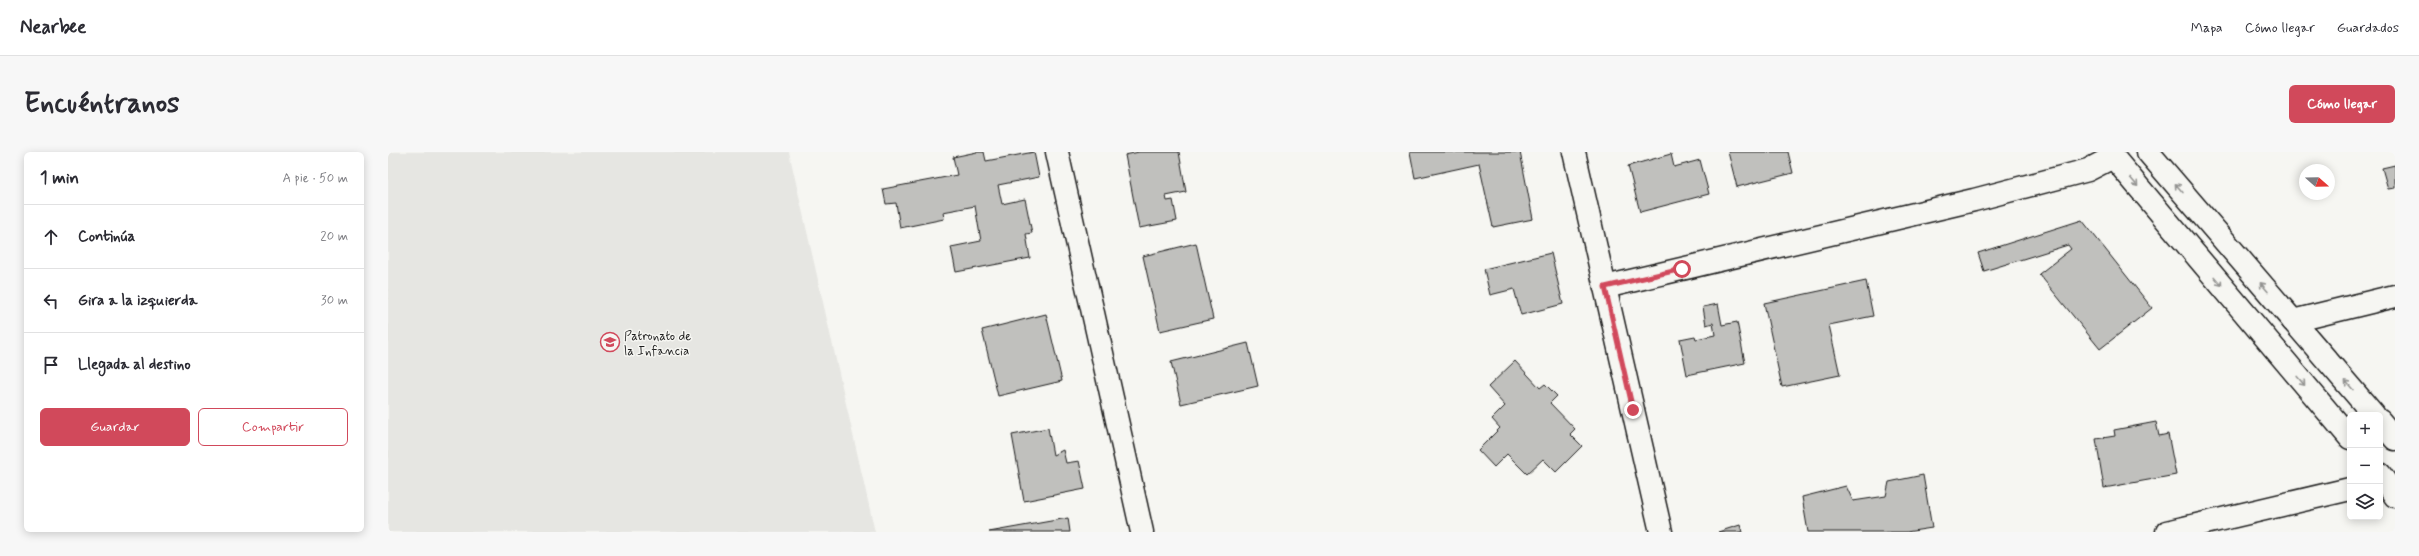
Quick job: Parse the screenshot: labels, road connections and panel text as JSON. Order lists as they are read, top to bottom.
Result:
{
  "places": {
    "school or university": ["Patronato de la Infancia"]
  },
  "north": "right",
  "page": {
    "header": "Nearbee",
    "nav": ["Mapa", "Cómo llegar", "Guardados"],
    "buttons": [
      "Cómo llegar",
      ["Guardar", "Compartir"]
    ],
    "title": "Encuéntranos",
    "heading": ["1 min", "A pie · 50 m"],
    "list": [
      ["Continúa", "20 m"],
      ["Gira a la izquierda", "30 m"],
      "Llegada al destino"
    ],
    "map_buttons": ["+", "−"]
  }
}
